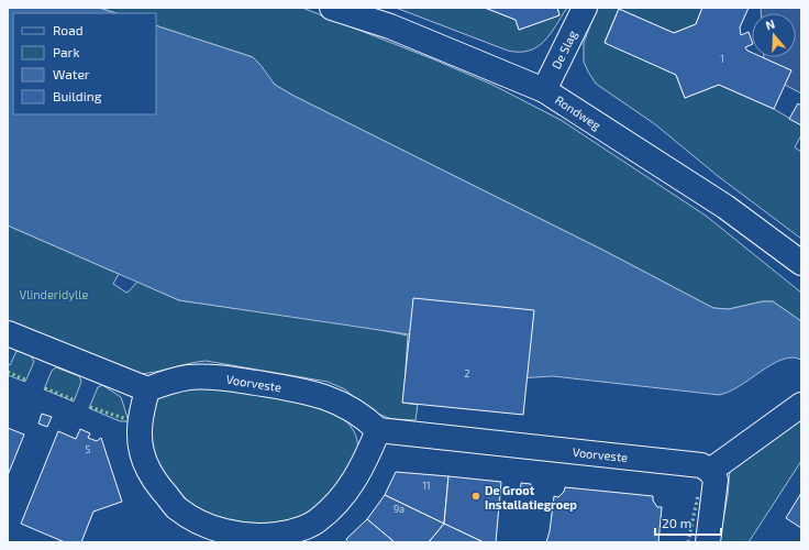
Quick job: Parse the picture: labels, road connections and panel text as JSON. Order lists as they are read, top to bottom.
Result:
{
  "streets": {
    "street": ["De Slag", "Rondweg", "Voorveste"]
  },
  "crossings": [
    ["De Slag", "Rondweg"]
  ],
  "parks": ["Vlinderidylle"],
  "places": ["De Groot Installatiegroep"],
  "house_numbers": [
    "1",
    "2",
    "5",
    "11",
    "9a"
  ],
  "legend": [
    "Road",
    "Park",
    "Water",
    "Building"
  ],
  "scale_bar": "20 m",
  "north": "top"
}
